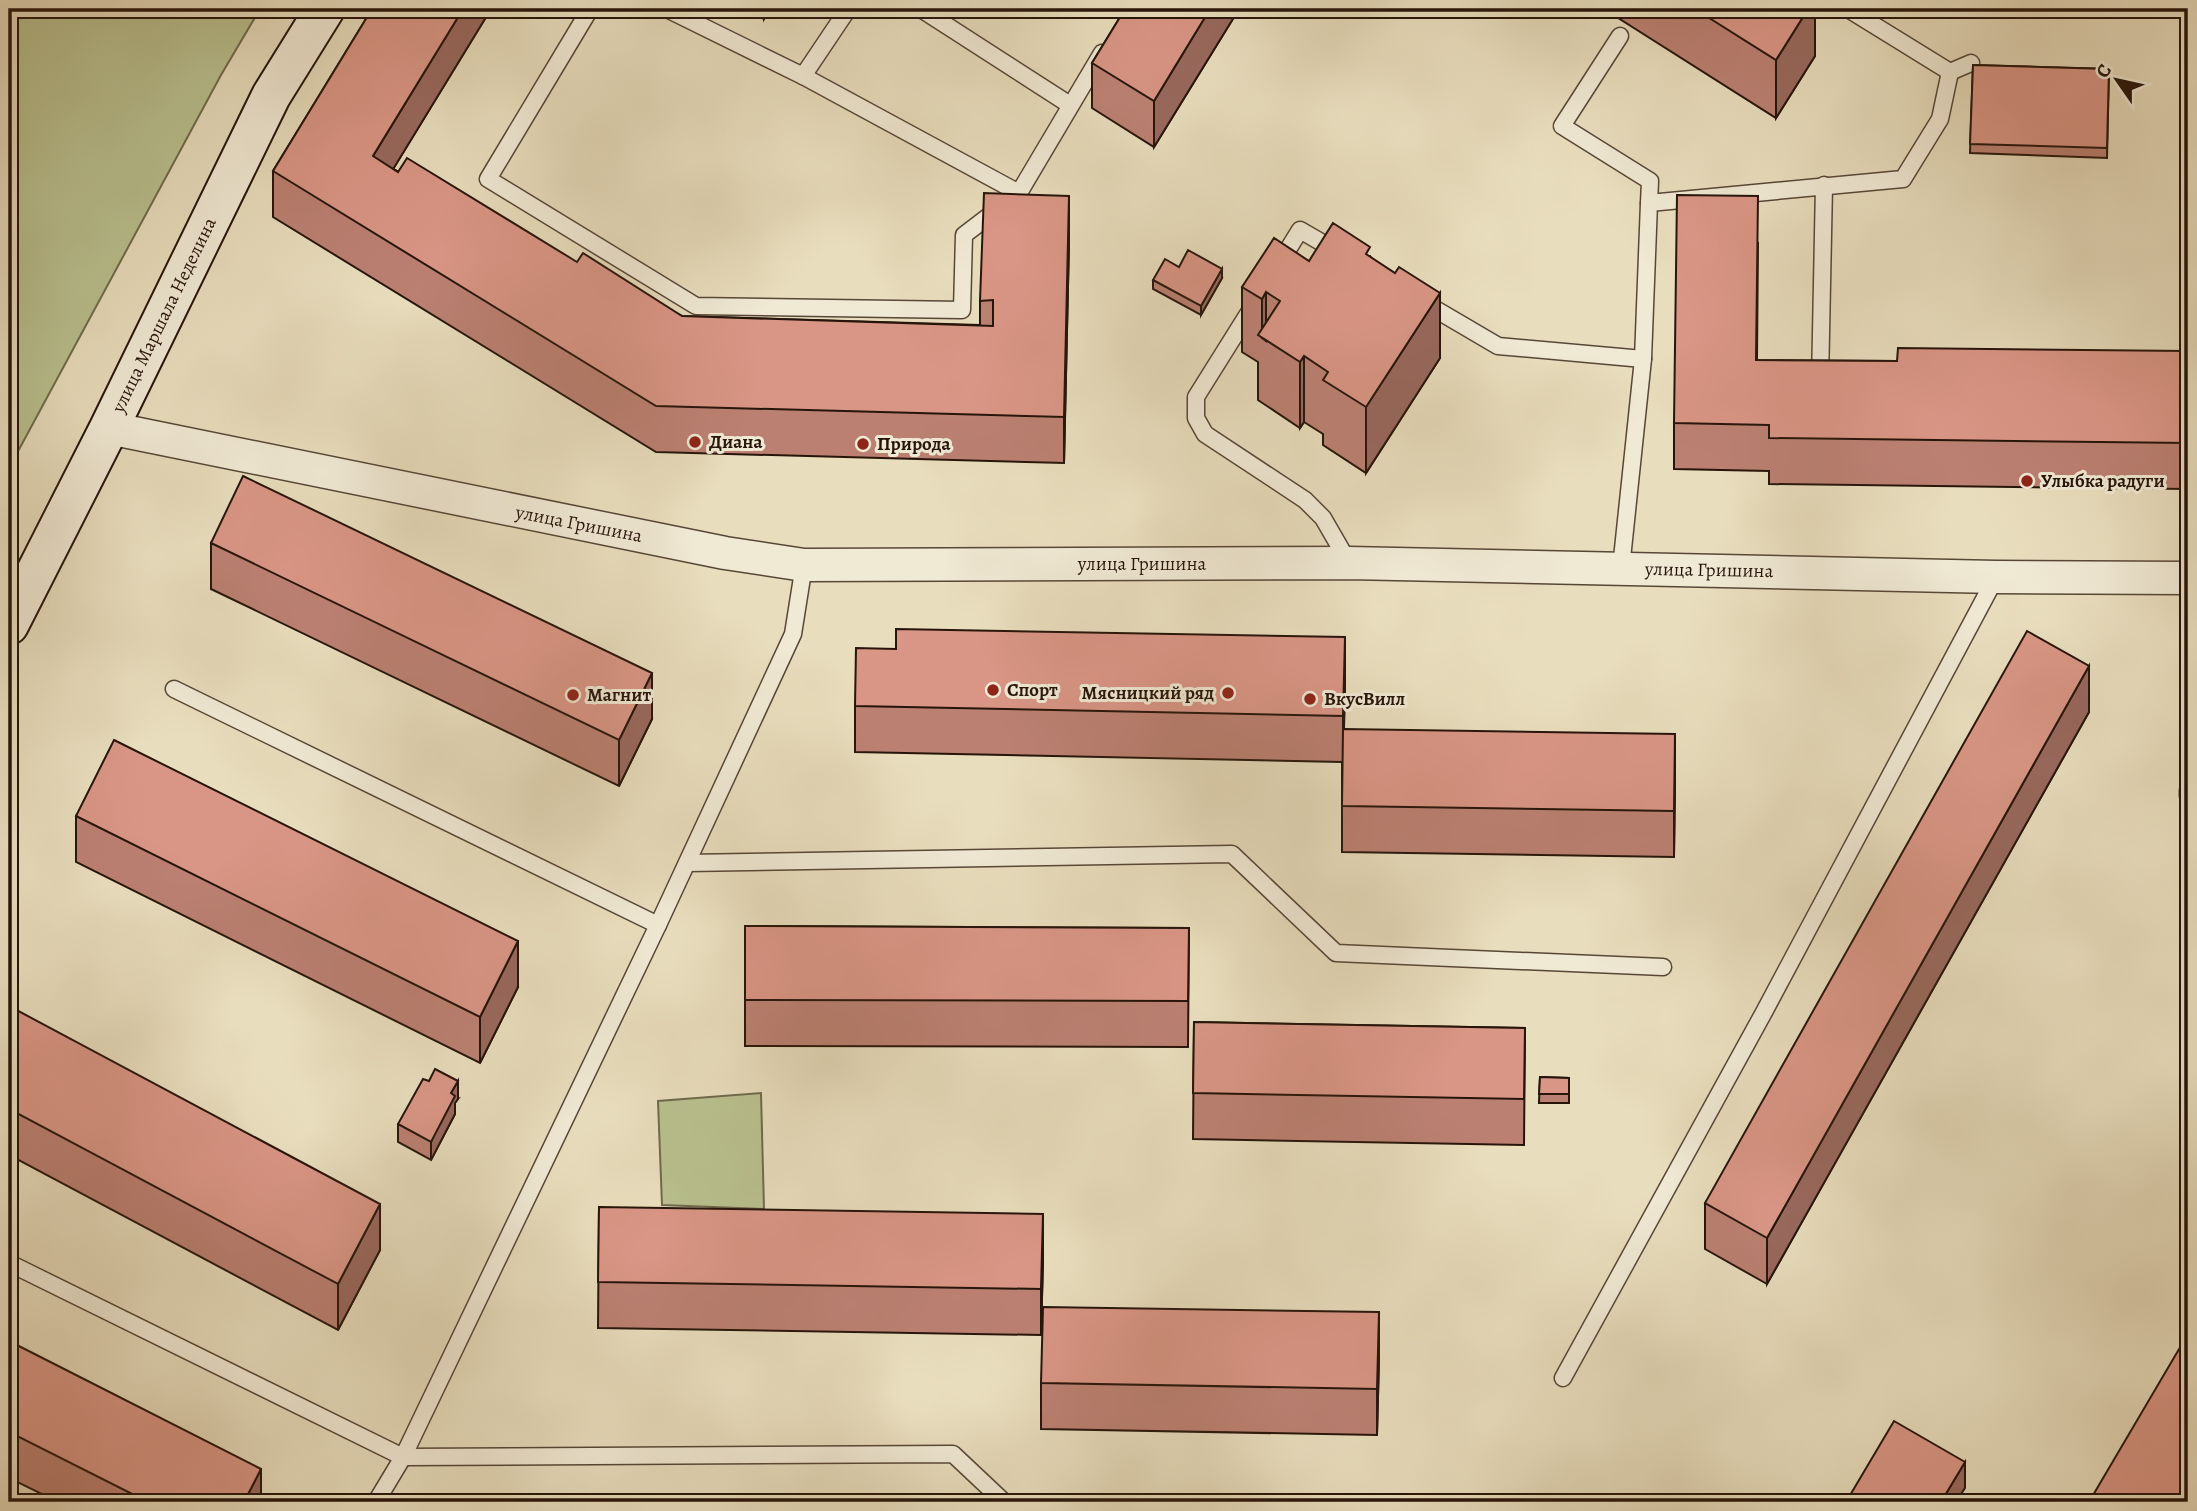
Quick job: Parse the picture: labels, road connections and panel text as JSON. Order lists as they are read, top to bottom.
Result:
{
  "streets": {
    "street": ["улица Маршала Неделина", "улица Гришина"]
  },
  "crossings": [
    ["улица Маршала Неделина", "улица Гришина"]
  ],
  "places": [
    "Диана",
    "Природа",
    "Улыбка радуги",
    "Спорт",
    "Мясницкий ряд",
    "Магнит",
    "ВкусВилл"
  ],
  "north": "top left"
}
